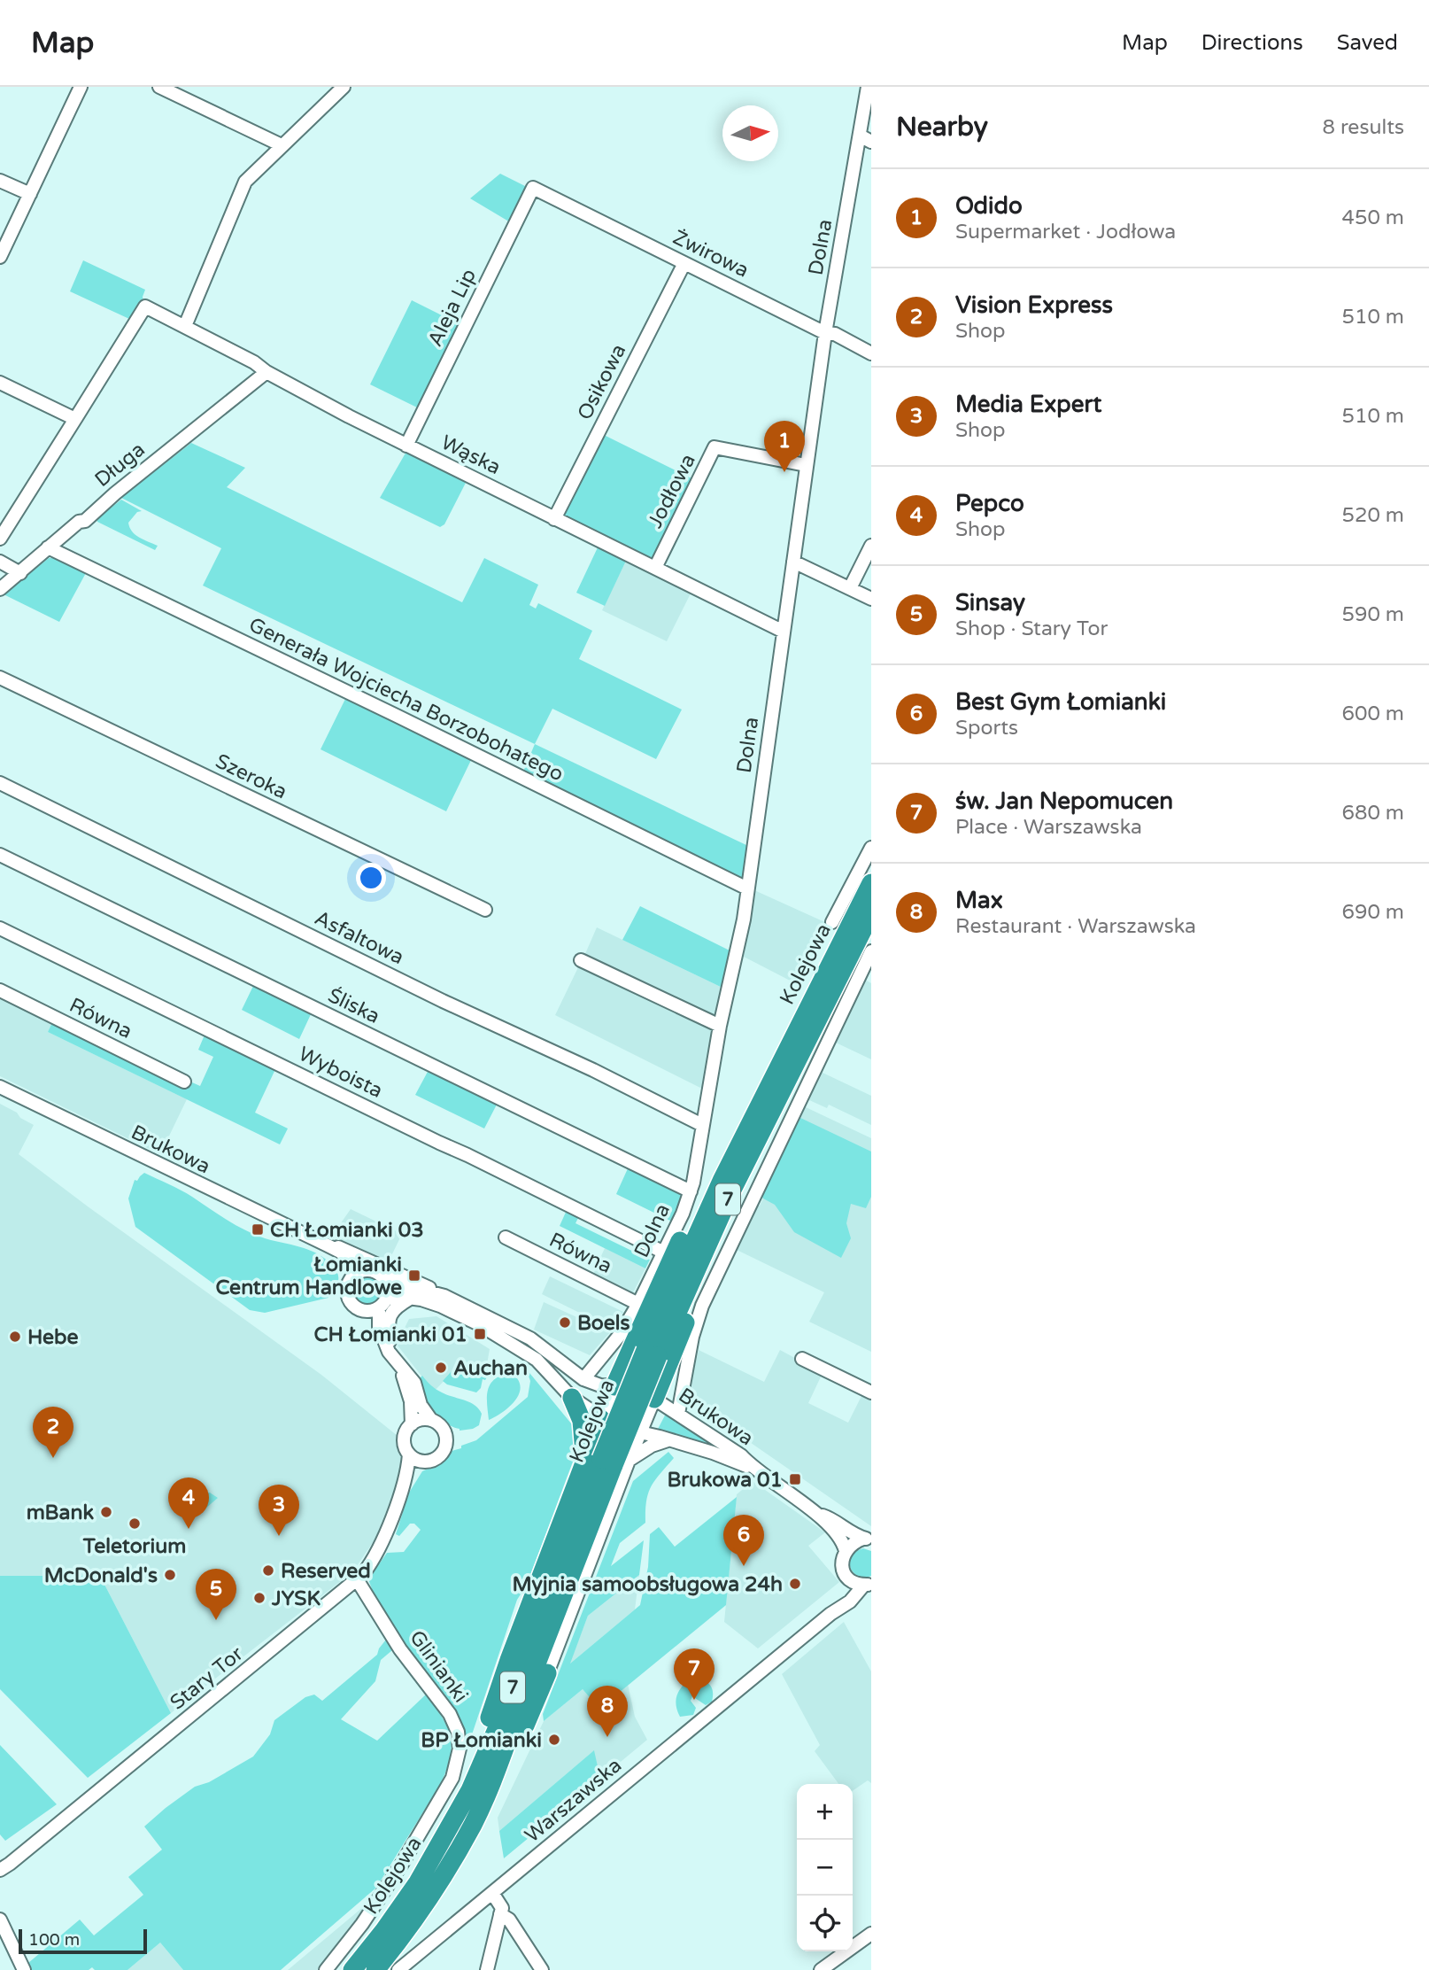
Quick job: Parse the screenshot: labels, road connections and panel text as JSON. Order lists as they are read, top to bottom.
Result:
{
  "streets": {
    "highway": ["Kolejowa", "7"],
    "street": [
      "Dolna",
      "Żwirowa",
      "Aleja Lip",
      "Osikowa",
      "Wąska",
      "Długa",
      "Jodłowa",
      "Generała Wojciecha Borzobohatego",
      "Szeroka",
      "Asfaltowa",
      "Śliska",
      "Równa",
      "Wyboista",
      "Brukowa",
      "Glinianki",
      "Stary Tor",
      "Warszawska"
    ]
  },
  "crossings": [
    ["Dolna", "Żwirowa"],
    ["Dolna", "Wąska"],
    ["Dolna", "Jodłowa"],
    ["Dolna", "Generała Wojciecha Borzobohatego"],
    ["Dolna", "Asfaltowa"],
    ["Dolna", "Śliska"],
    ["Dolna", "Równa"],
    ["Dolna", "Wyboista"],
    ["Żwirowa", "Aleja Lip"],
    ["Żwirowa", "Osikowa"],
    ["Aleja Lip", "Wąska"],
    ["Osikowa", "Wąska"],
    ["Wąska", "Długa"],
    ["Wąska", "Jodłowa"],
    ["Długa", "Generała Wojciecha Borzobohatego"],
    ["Glinianki", "Stary Tor"]
  ],
  "places": {
    "transit": [
      "CH Łomianki 03",
      "Łomianki Centrum Handlowe",
      "CH Łomianki 01",
      "Brukowa 01"
    ],
    "other": [
      "Boels",
      "Hebe",
      "Auchan",
      "mBank",
      "Teletorium",
      "Reserved",
      "McDonald's",
      "Myjnia samoobsługowa 24h",
      "JYSK",
      "BP Łomianki"
    ]
  },
  "scale_bar": "100 m",
  "north": "right",
  "page": {
    "header": "Map",
    "nav": ["Map", "Directions", "Saved"],
    "heading": ["Nearby", "8 results"],
    "list": [
      {
        "mark": "1",
        "name": "Odido",
        "note": "Supermarket · Jodłowa",
        "value": "450 m"
      },
      {
        "mark": "2",
        "name": "Vision Express",
        "note": "Shop",
        "value": "510 m"
      },
      {
        "mark": "3",
        "name": "Media Expert",
        "note": "Shop",
        "value": "510 m"
      },
      {
        "mark": "4",
        "name": "Pepco",
        "note": "Shop",
        "value": "520 m"
      },
      {
        "mark": "5",
        "name": "Sinsay",
        "note": "Shop · Stary Tor",
        "value": "590 m"
      },
      {
        "mark": "6",
        "name": "Best Gym Łomianki",
        "note": "Sports",
        "value": "600 m"
      },
      {
        "mark": "7",
        "name": "św. Jan Nepomucen",
        "note": "Place · Warszawska",
        "value": "680 m"
      },
      {
        "mark": "8",
        "name": "Max",
        "note": "Restaurant · Warszawska",
        "value": "690 m"
      }
    ],
    "pins": [
      "1",
      "2",
      "4",
      "3",
      "6",
      "5",
      "7",
      "8"
    ],
    "map_buttons": ["+", "−"],
    "scale": "100 m"
  }
}
